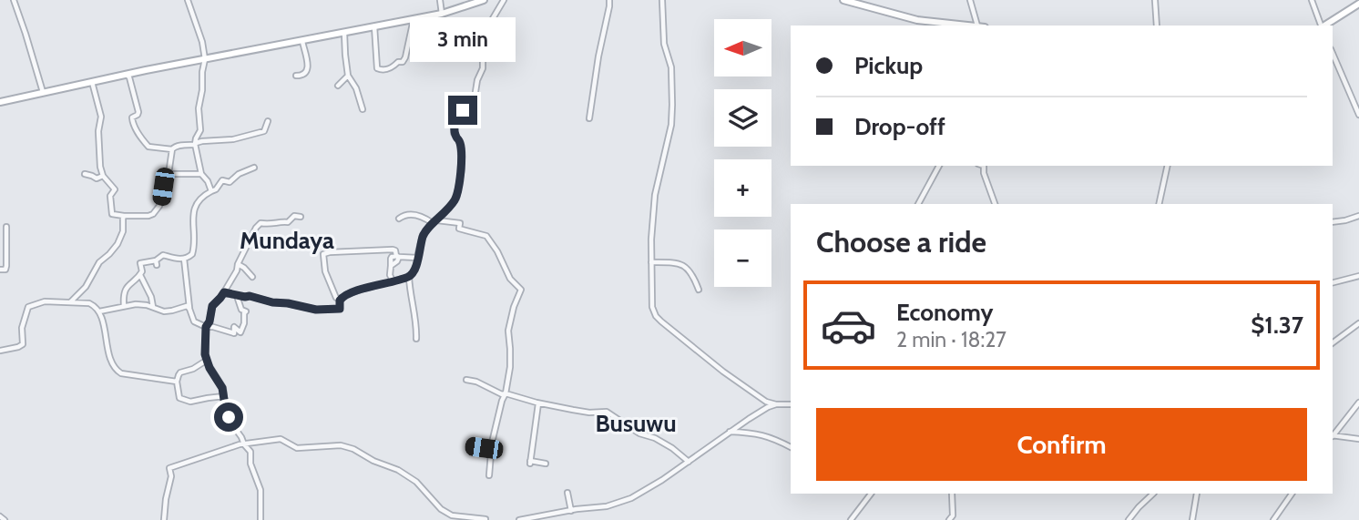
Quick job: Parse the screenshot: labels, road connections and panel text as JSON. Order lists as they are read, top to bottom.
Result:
{
  "districts": ["Mundaya", "Busuwu"],
  "north": "left",
  "page": {
    "bubble": "3 min",
    "map_buttons": ["+", "−"],
    "banner": ["Pickup", "Drop-off"],
    "heading": "Choose a ride",
    "list": [
      {
        "name": "Economy",
        "note": "2 min · 18:27",
        "value": "$1.37"
      }
    ],
    "buttons": "Confirm"
  }
}
